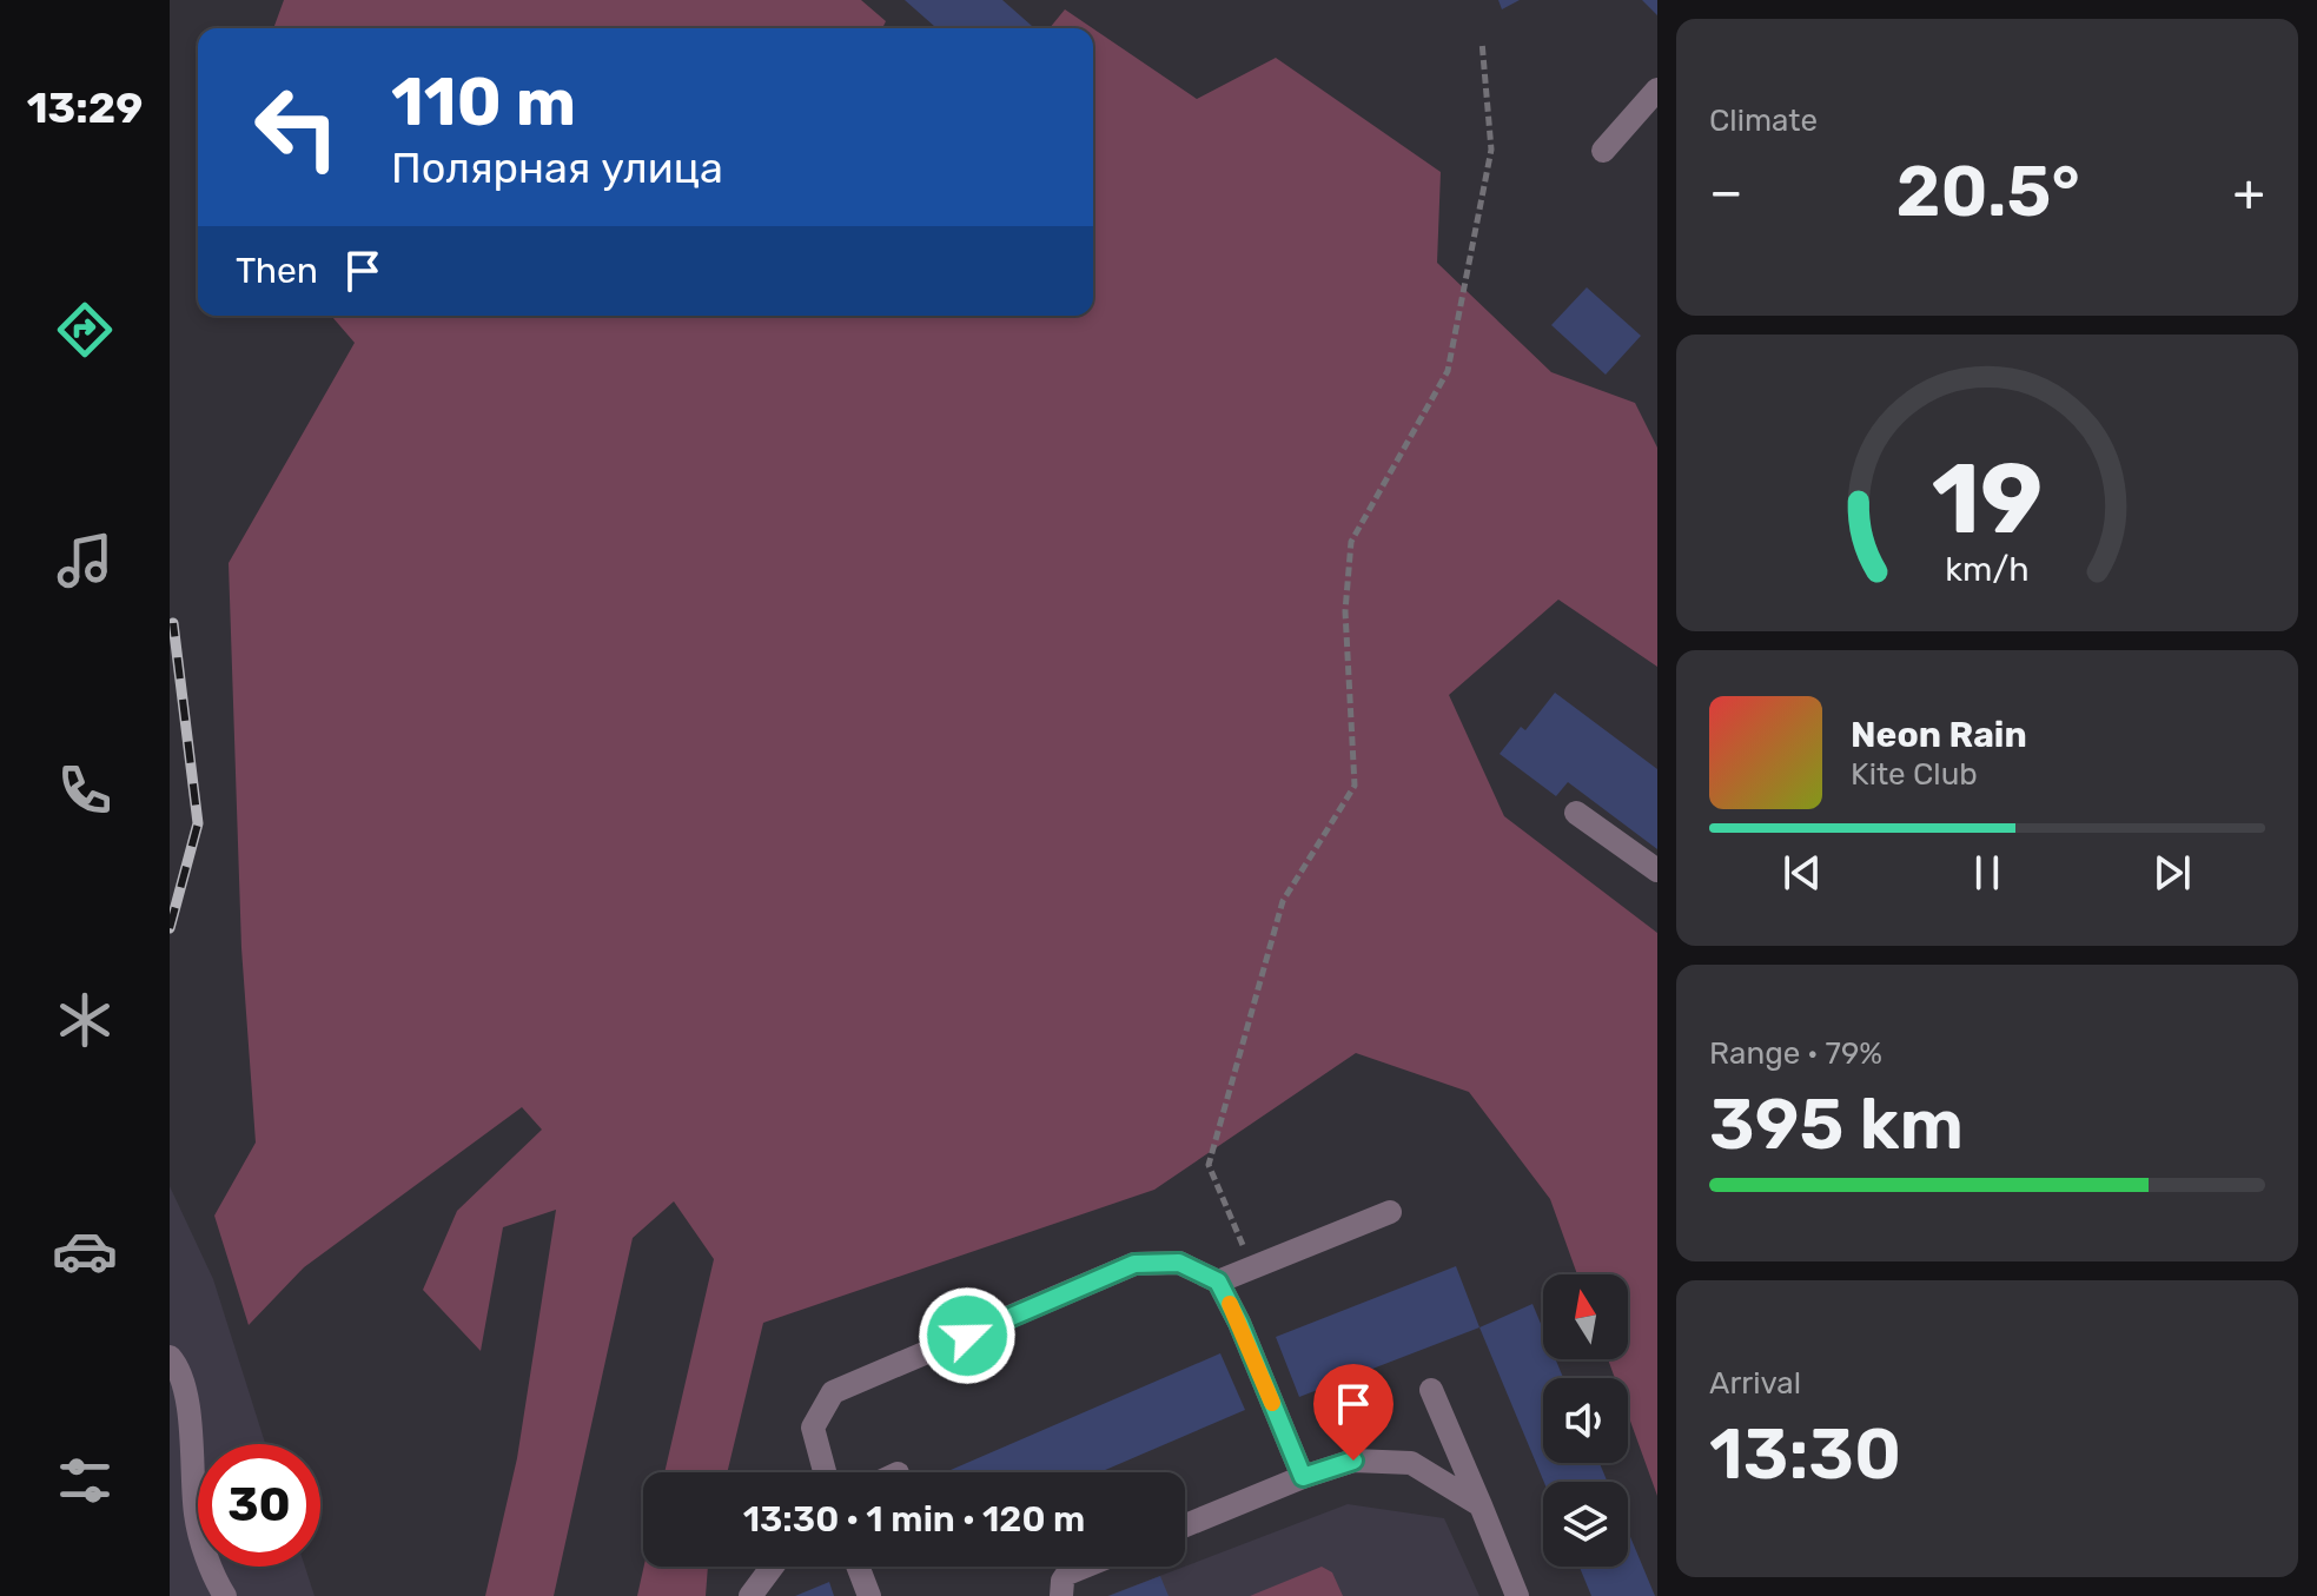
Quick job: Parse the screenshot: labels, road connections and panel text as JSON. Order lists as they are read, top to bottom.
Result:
{
  "north": "top",
  "page": {
    "tabs": "13:29",
    "tile": [
      "Climate",
      ["Range · 79%", "395 km"],
      ["Arrival", "13:30"]
    ],
    "turn": ["110 m", "Полярная улица"],
    "heat": ["−", "20.5°", "+"],
    "then": "Then",
    "song": ["Neon Rain", "Kite Club"],
    "limit": "30",
    "trip": "13:30 · 1 min · 120 m",
    "gauge": ["19", "km/h"]
  }
}
